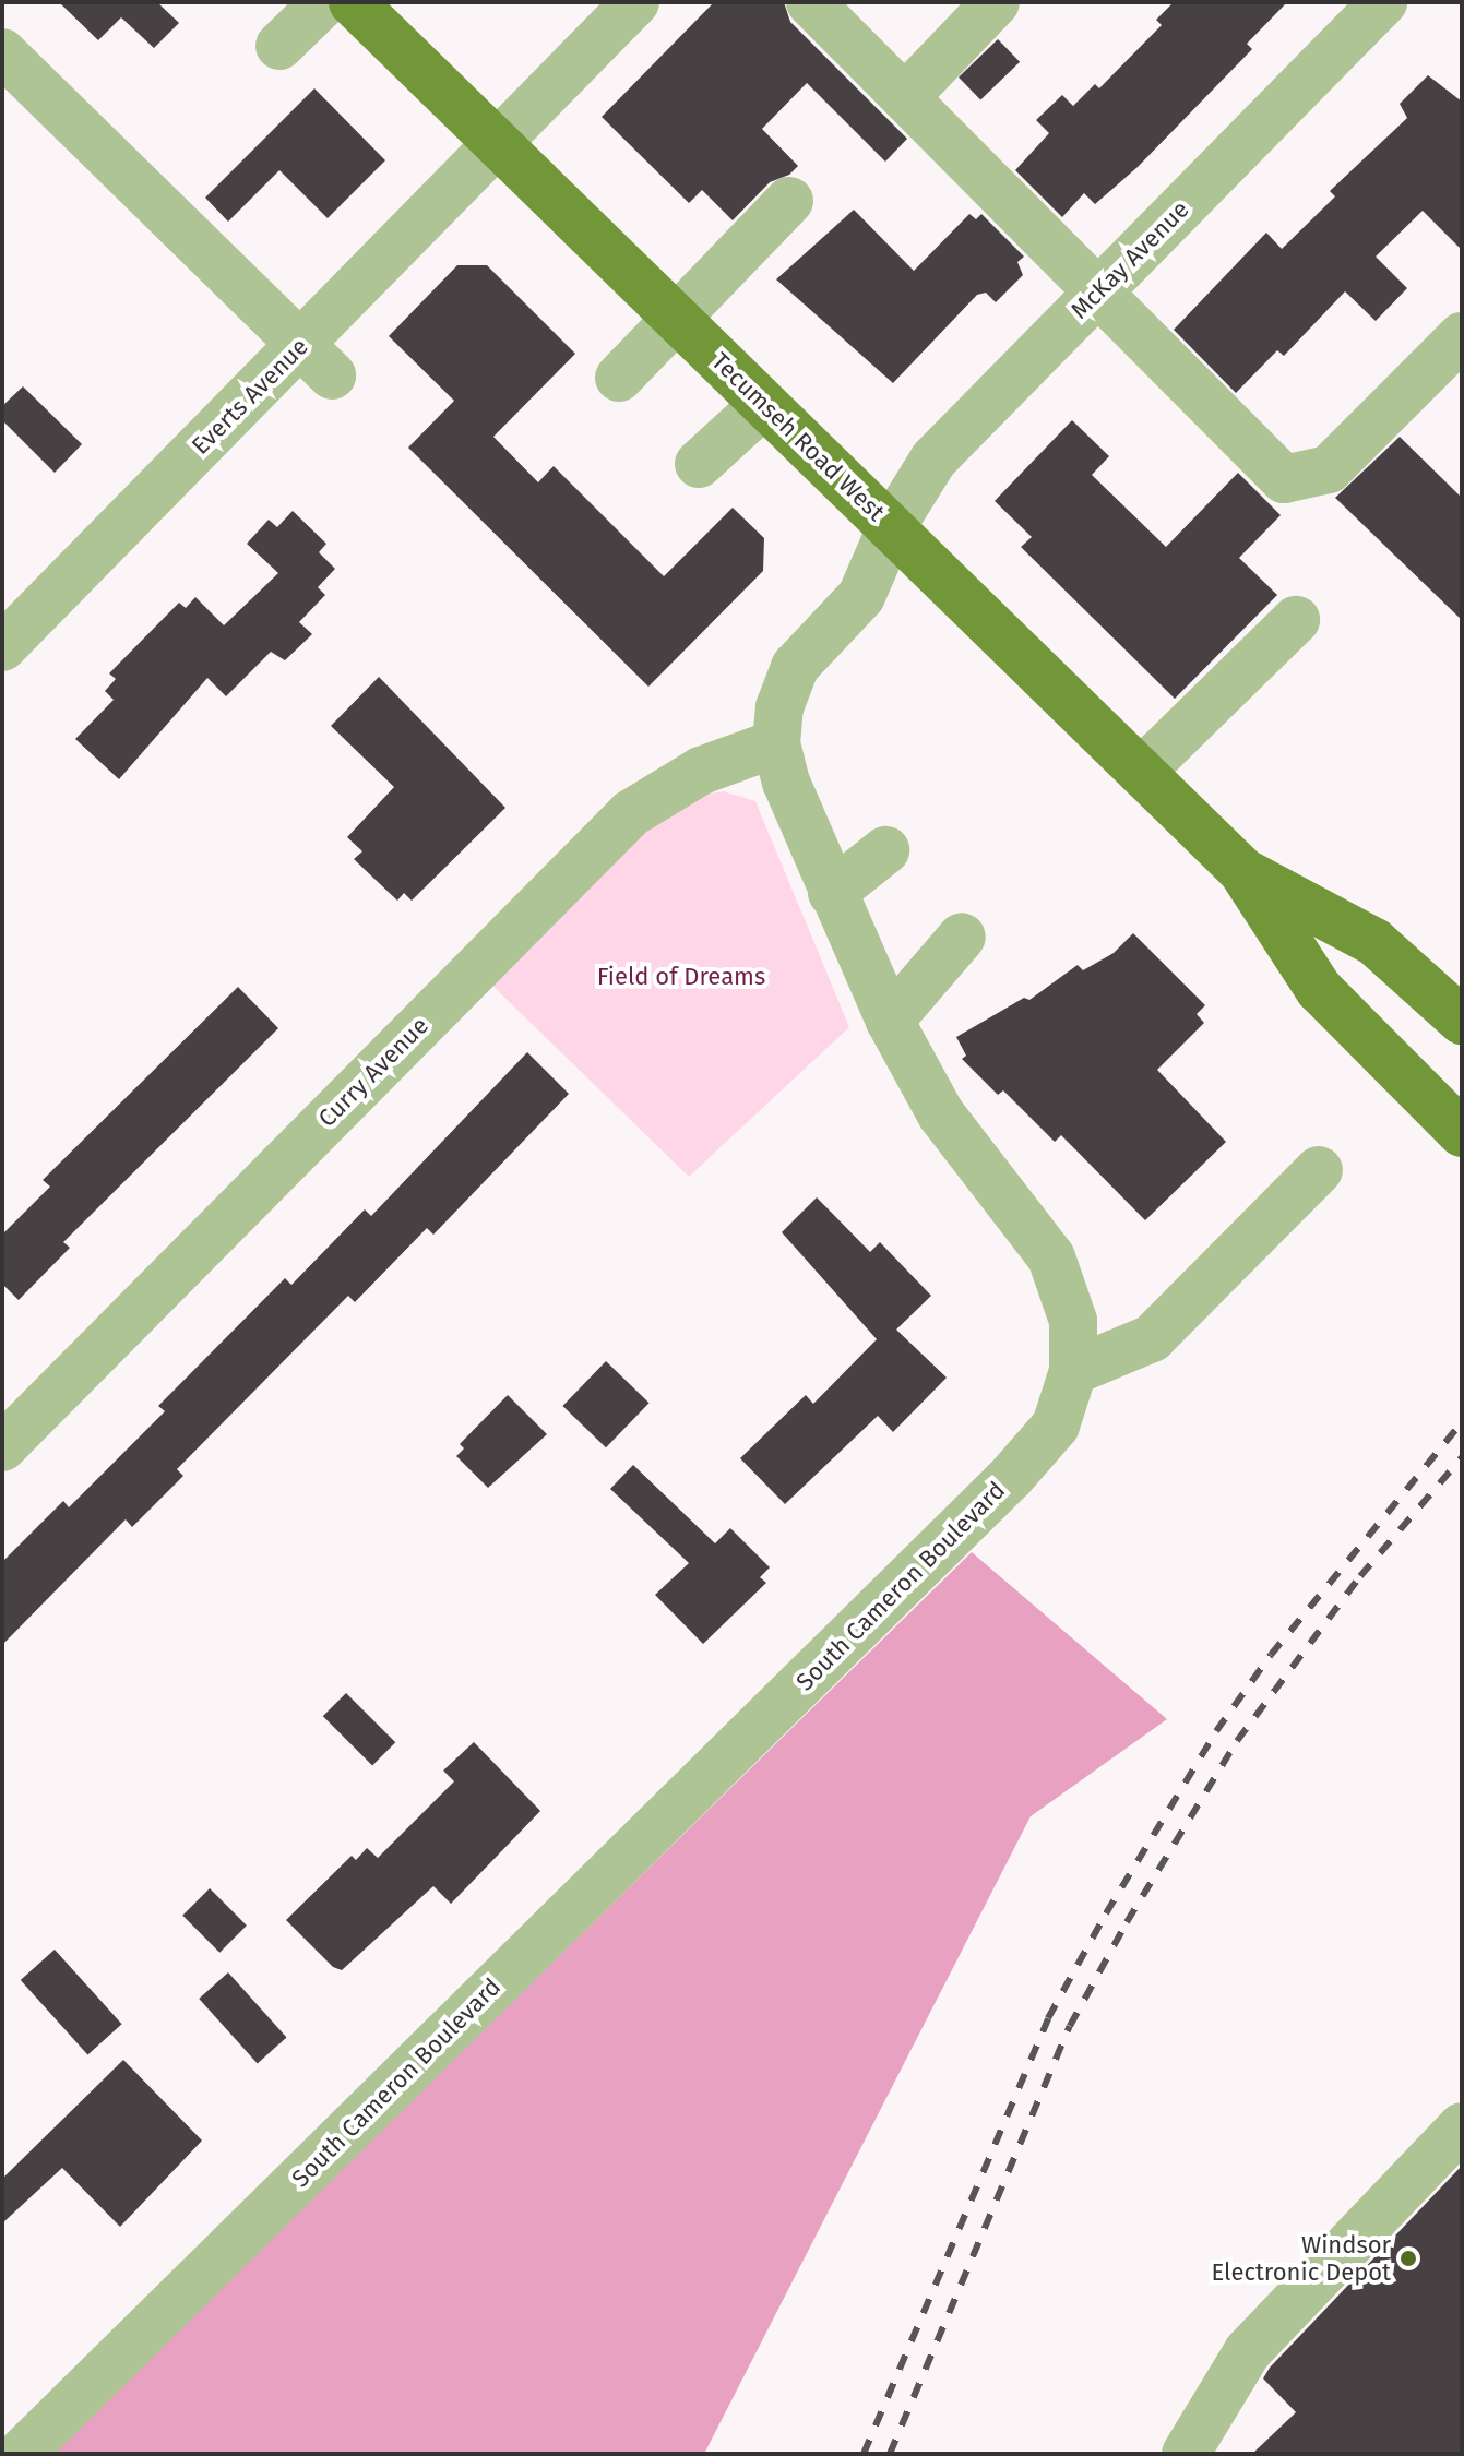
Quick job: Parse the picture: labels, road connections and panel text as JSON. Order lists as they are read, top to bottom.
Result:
{
  "streets": {
    "main road": ["Tecumseh Road West"],
    "street": [
      "McKay Avenue",
      "Everts Avenue",
      "Curry Avenue",
      "South Cameron Boulevard"
    ]
  },
  "crossings": [
    ["McKay Avenue", "Tecumseh Road West"],
    ["McKay Avenue", "South Cameron Boulevard"],
    ["Everts Avenue", "Tecumseh Road West"],
    ["Tecumseh Road West", "South Cameron Boulevard"],
    ["Curry Avenue", "South Cameron Boulevard"]
  ],
  "parks": ["Field of Dreams"],
  "places": ["Windsor Electronic Depot"]
}
